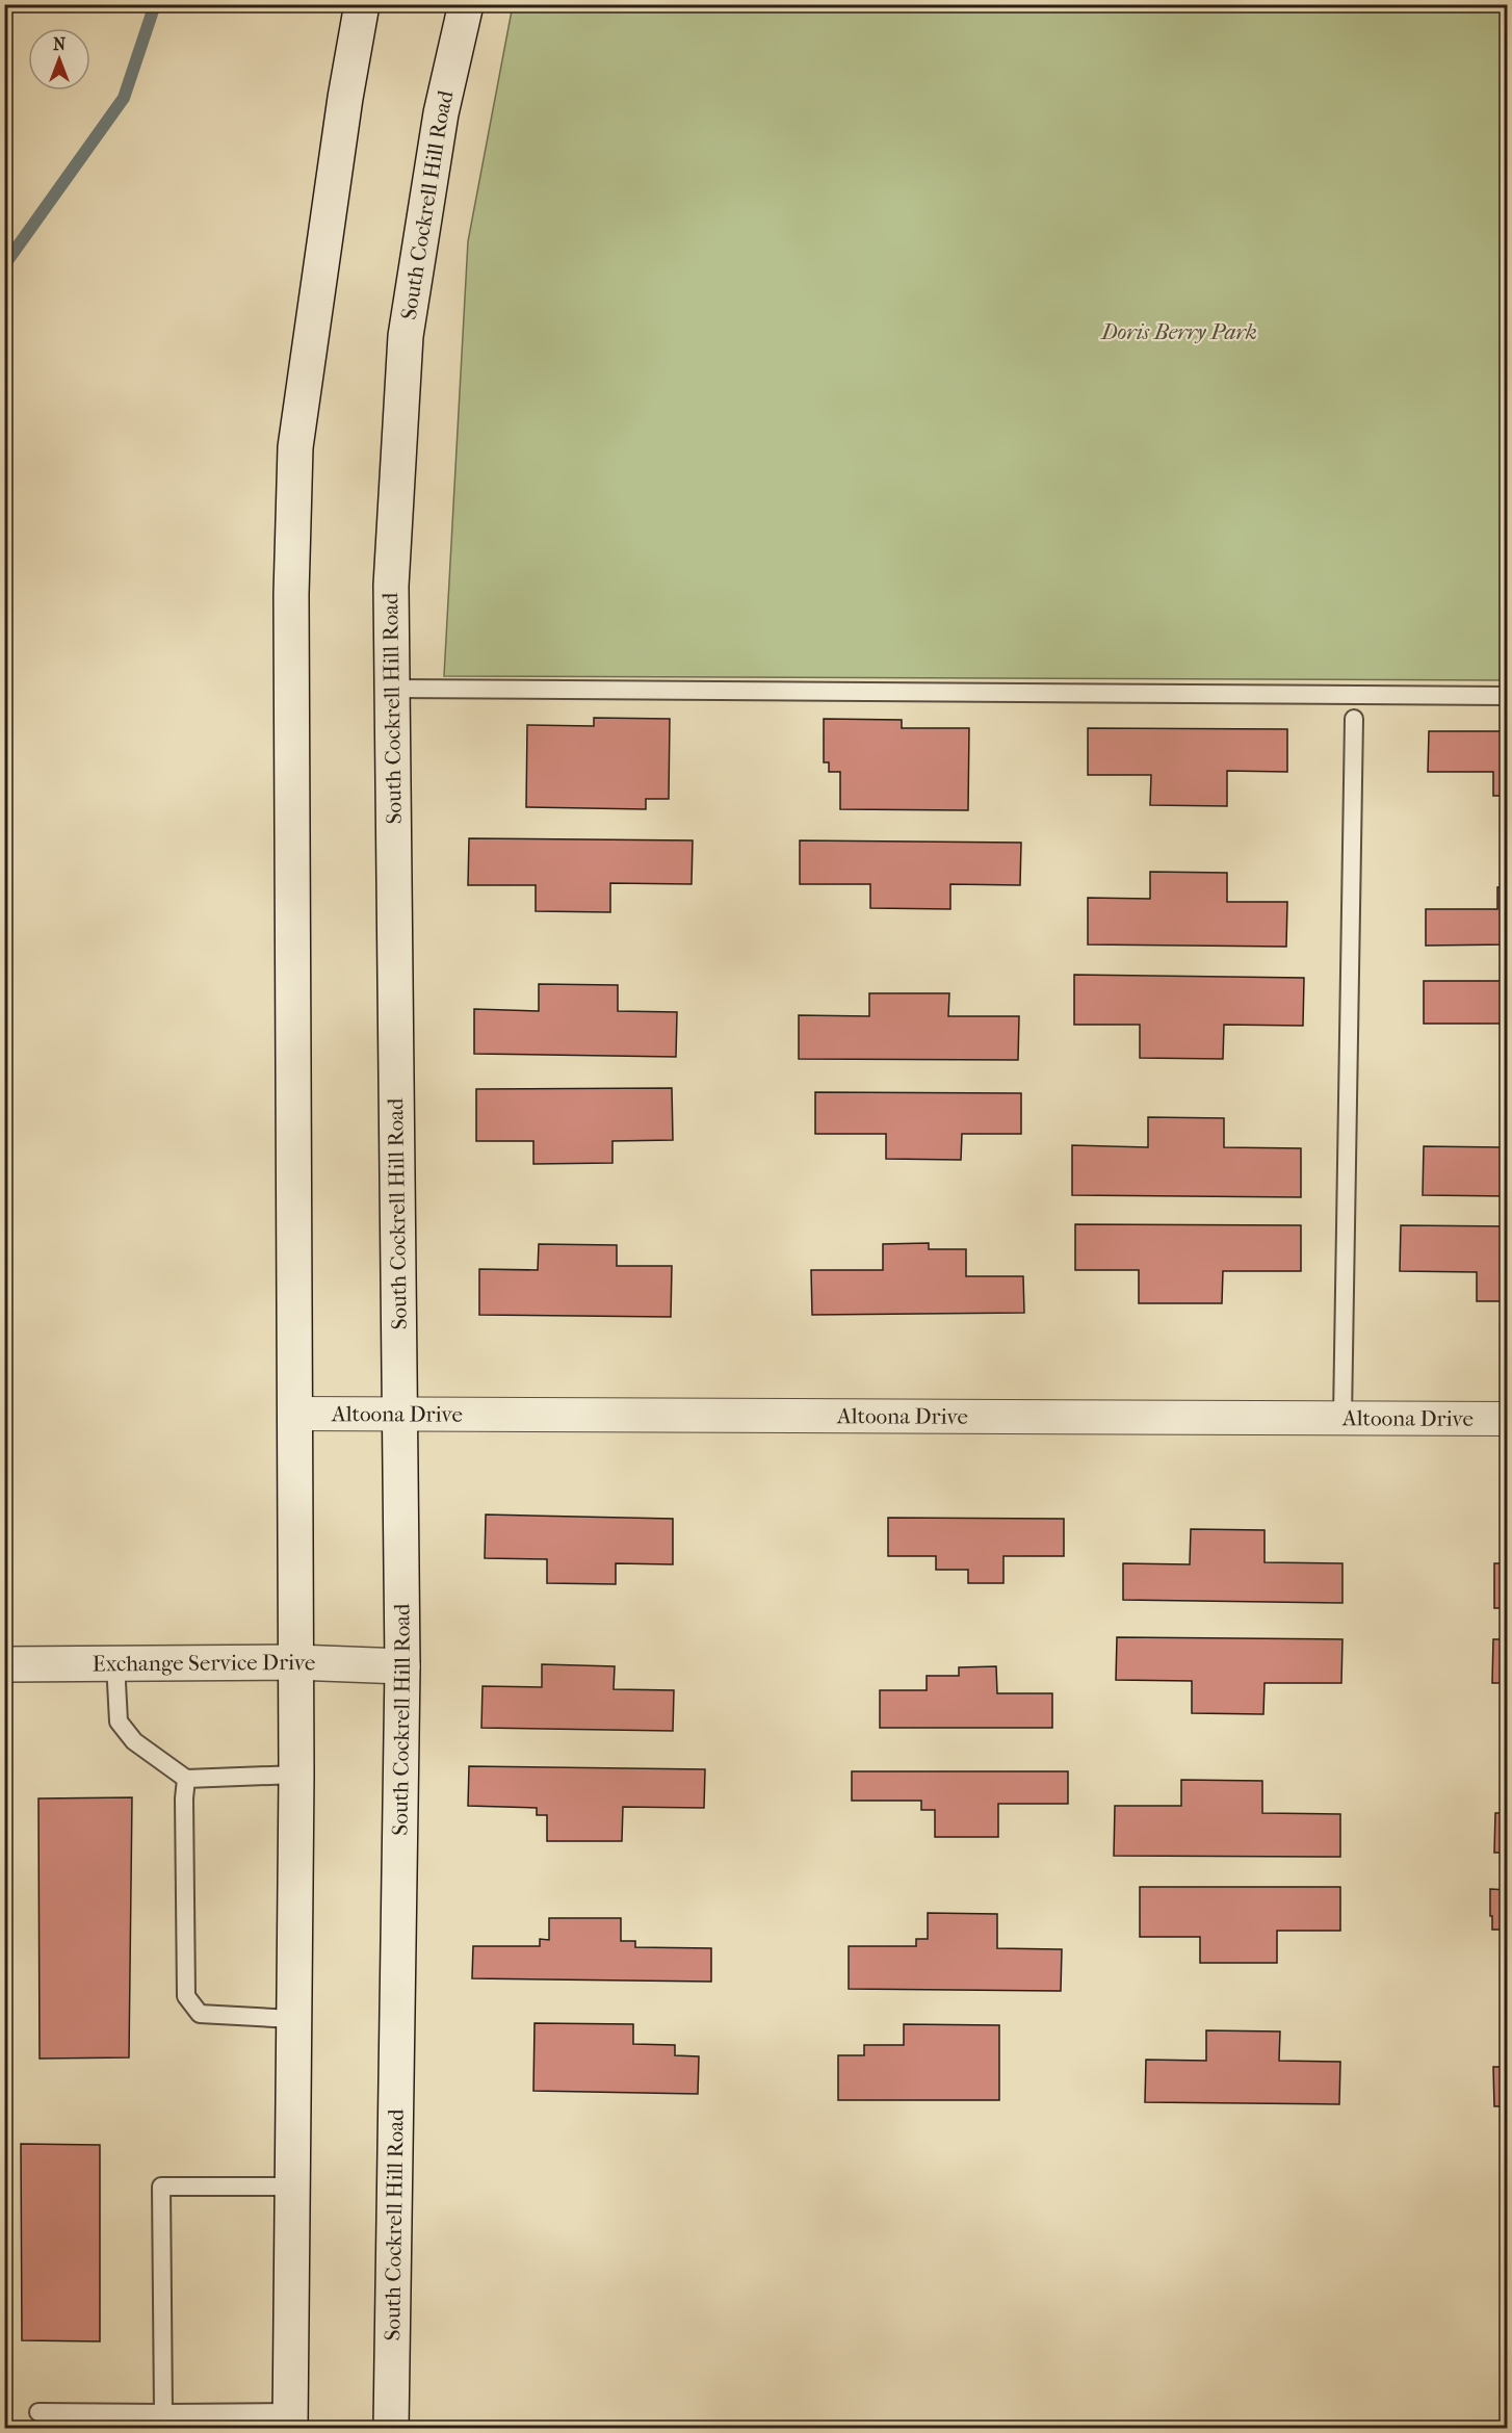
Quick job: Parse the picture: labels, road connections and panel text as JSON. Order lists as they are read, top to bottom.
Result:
{
  "streets": {
    "main road": ["South Cockrell Hill Road", "Exchange Service Drive"],
    "street": ["Altoona Drive"]
  },
  "crossings": [
    ["South Cockrell Hill Road", "Altoona Drive"],
    ["South Cockrell Hill Road", "Exchange Service Drive"]
  ],
  "parks": ["Doris Berry Park"],
  "north": "top"
}
